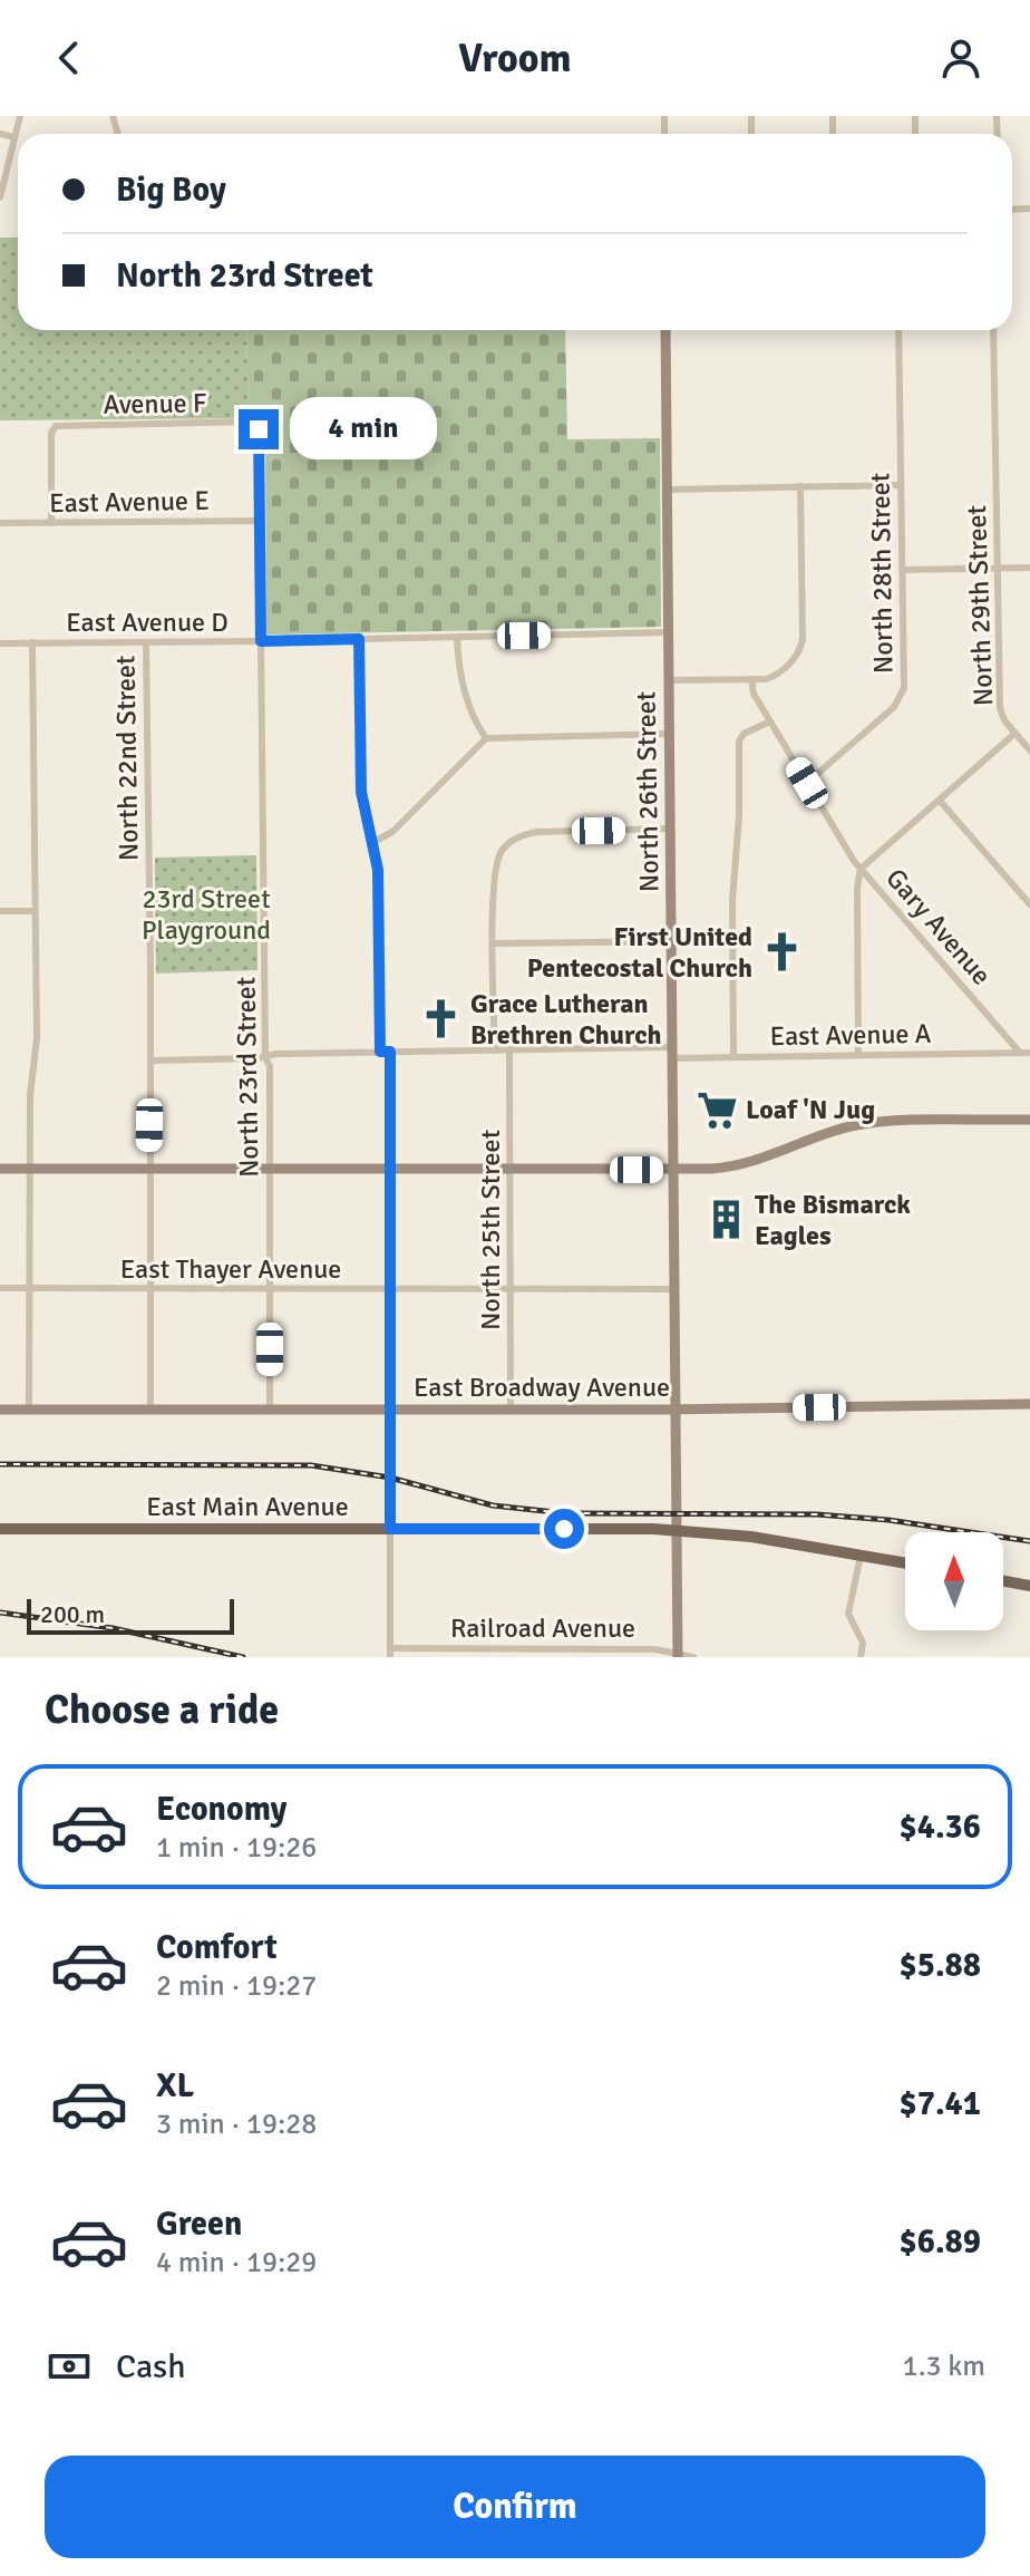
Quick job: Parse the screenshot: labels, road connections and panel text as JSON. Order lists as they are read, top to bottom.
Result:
{
  "streets": {
    "main road": ["East Main Avenue"],
    "street": [
      "Avenue F",
      "East Avenue E",
      "North 28th Street",
      "North 29th Street",
      "East Avenue D",
      "North 22nd Street",
      "North 26th Street",
      "Gary Avenue",
      "East Avenue A",
      "North 23rd Street",
      "North 25th Street",
      "East Thayer Avenue",
      "East Broadway Avenue",
      "Railroad Avenue"
    ]
  },
  "crossings": [
    ["Avenue F", "East Avenue E"],
    ["Avenue F", "North 23rd Street"],
    ["East Avenue E", "North 23rd Street"],
    ["North 28th Street", "Gary Avenue"],
    ["North 29th Street", "Gary Avenue"],
    ["East Avenue D", "North 22nd Street"],
    ["East Avenue D", "North 26th Street"],
    ["East Avenue D", "North 23rd Street"],
    ["North 22nd Street", "East Avenue A"],
    ["North 22nd Street", "East Thayer Avenue"],
    ["North 22nd Street", "East Broadway Avenue"],
    ["North 26th Street", "East Avenue A"],
    ["North 26th Street", "East Thayer Avenue"],
    ["North 26th Street", "East Broadway Avenue"],
    ["North 26th Street", "East Main Avenue"],
    ["North 26th Street", "Railroad Avenue"],
    ["Gary Avenue", "East Avenue A"],
    ["East Avenue A", "North 23rd Street"],
    ["East Avenue A", "North 25th Street"],
    ["North 23rd Street", "East Thayer Avenue"],
    ["North 23rd Street", "East Broadway Avenue"],
    ["North 25th Street", "East Thayer Avenue"],
    ["North 25th Street", "East Broadway Avenue"]
  ],
  "parks": ["23rd Street Playground"],
  "places": {
    "church": ["First United Pentecostal Church", "Grace Lutheran Brethren Church"],
    "supermarket": ["Loaf 'N Jug"],
    "building": ["The Bismarck Eagles"]
  },
  "scale_bar": "200 m",
  "north": "top",
  "page": {
    "header": "Vroom",
    "banner": ["Big Boy", "North 23rd Street"],
    "bubble": "4 min",
    "scale": "200 m",
    "heading": "Choose a ride",
    "list": [
      {
        "name": "Economy",
        "note": "1 min · 19:26",
        "value": "$4.36"
      },
      {
        "name": "Comfort",
        "note": "2 min · 19:27",
        "value": "$5.88"
      },
      {
        "name": "XL",
        "note": "3 min · 19:28",
        "value": "$7.41"
      },
      {
        "name": "Green",
        "note": "4 min · 19:29",
        "value": "$6.89"
      }
    ],
    "pay": ["Cash", "1.3 km"],
    "buttons": "Confirm"
  }
}
